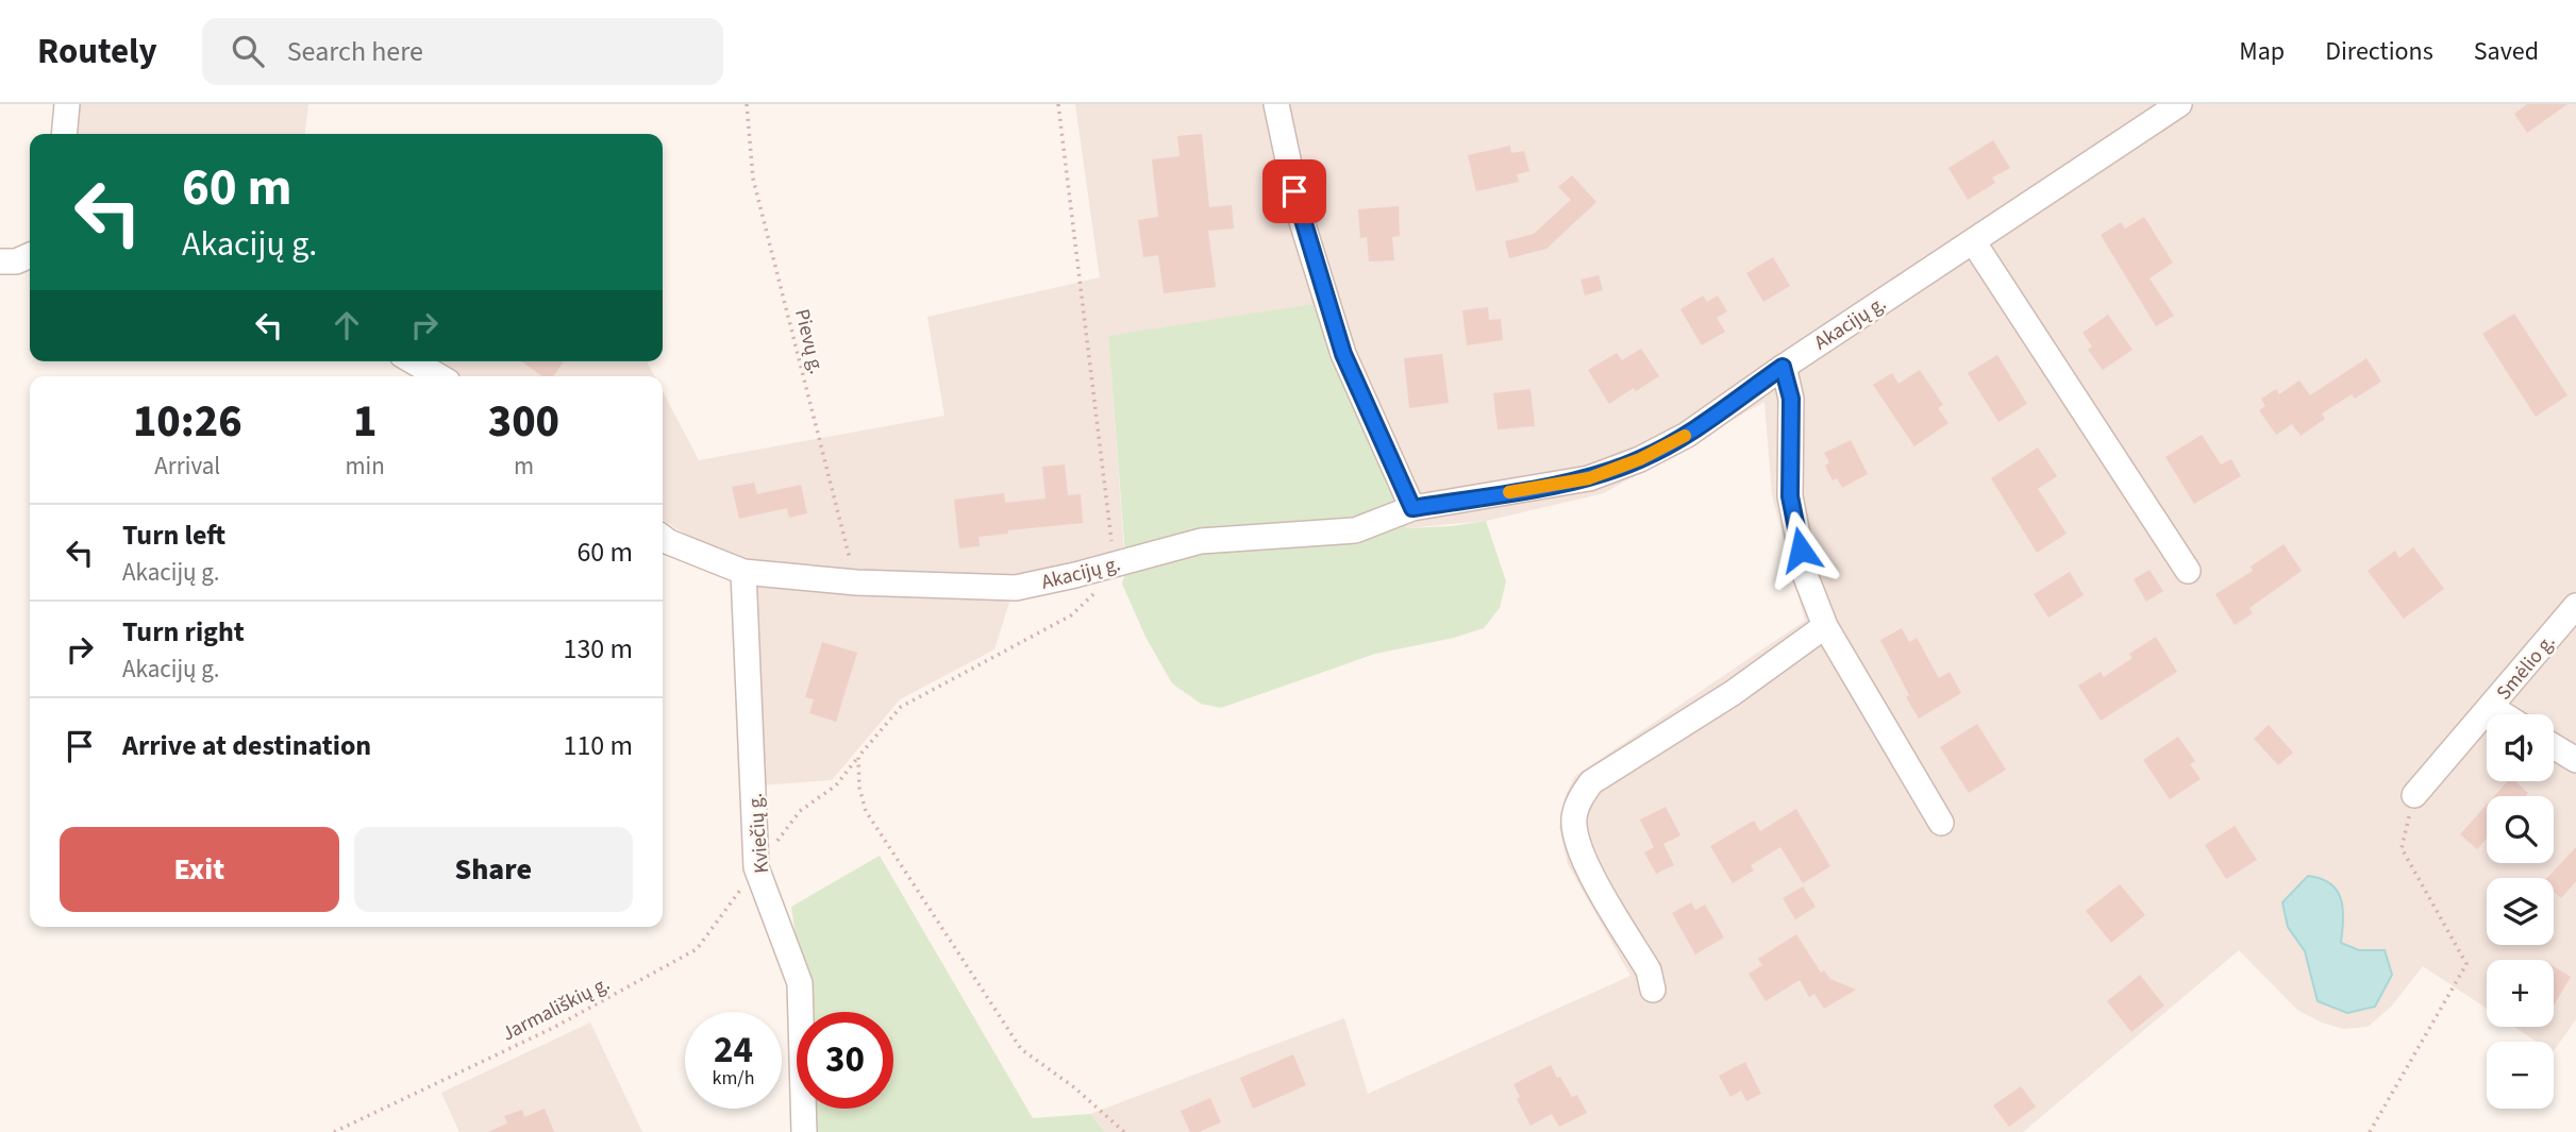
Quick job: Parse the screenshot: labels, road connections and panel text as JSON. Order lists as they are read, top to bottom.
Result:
{
  "streets": {
    "street": ["Akacijų g.", "Smėlio g.", "Kviečių g."],
    "path": ["Pievų g.", "Jarmališkių g."]
  },
  "crossings": [
    ["Akacijų g.", "Pievų g."],
    ["Akacijų g.", "Kviečių g."],
    ["Akacijų g.", "Jarmališkių g."],
    ["Kviečių g.", "Jarmališkių g."]
  ],
  "page": {
    "header": "Routely",
    "search": "Search here",
    "nav": ["Map", "Directions", "Saved"],
    "turn": ["60 m", "Akacijų g."],
    "eta": [
      "10:26",
      "Arrival",
      "1",
      "min",
      "300",
      "m"
    ],
    "list": [
      {
        "name": "Turn left",
        "note": "Akacijų g.",
        "value": "60 m"
      },
      {
        "name": "Turn right",
        "note": "Akacijų g.",
        "value": "130 m"
      },
      {
        "name": "Arrive at destination",
        "value": "110 m"
      }
    ],
    "map_buttons": ["+", "−"],
    "buttons": ["Exit", "Share"],
    "speed": "24 km/h",
    "limit": "30"
  }
}
